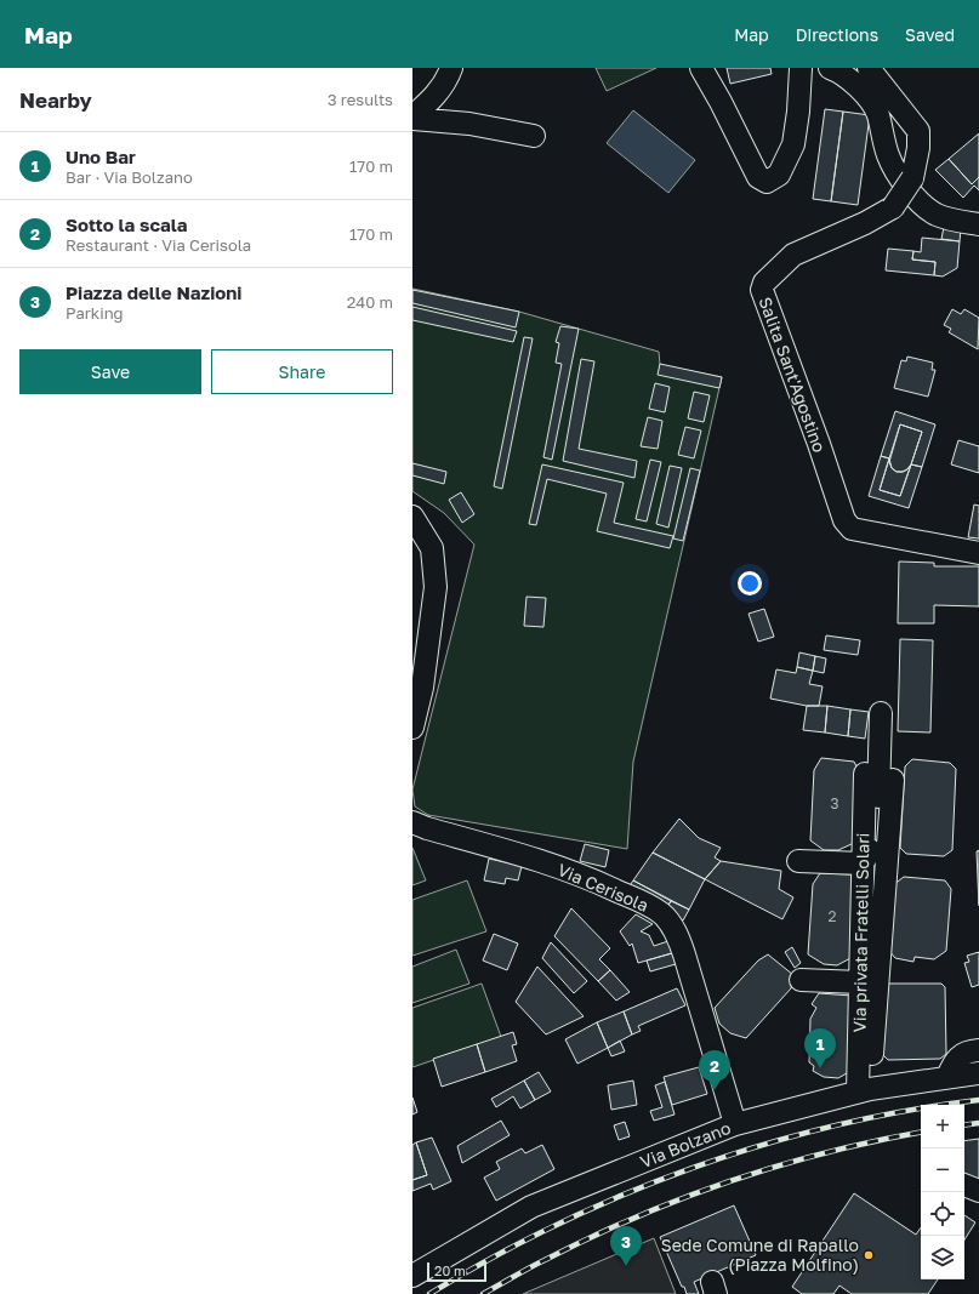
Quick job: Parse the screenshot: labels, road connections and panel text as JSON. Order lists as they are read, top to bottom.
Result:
{
  "streets": {
    "street": [
      "Salita Sant'Agostino",
      "Via Cerisola",
      "Via privata Fratelli Solari",
      "Via Bolzano"
    ]
  },
  "crossings": [
    ["Via Cerisola", "Via Bolzano"],
    ["Via privata Fratelli Solari", "Via Bolzano"]
  ],
  "places": ["Sede Comune di Rapallo (Piazza Molfino)"],
  "house_numbers": ["3", "2"],
  "scale_bar": "20 m",
  "page": {
    "header": "Map",
    "nav": ["Map", "Directions", "Saved"],
    "heading": ["Nearby", "3 results"],
    "list": [
      {
        "mark": "1",
        "name": "Uno Bar",
        "note": "Bar · Via Bolzano",
        "value": "170 m"
      },
      {
        "mark": "2",
        "name": "Sotto la scala",
        "note": "Restaurant · Via Cerisola",
        "value": "170 m"
      },
      {
        "mark": "3",
        "name": "Piazza delle Nazioni",
        "note": "Parking",
        "value": "240 m"
      }
    ],
    "buttons": ["Save", "Share"],
    "pins": ["1", "2", "3"],
    "map_buttons": ["+", "−"],
    "scale": "20 m"
  }
}
